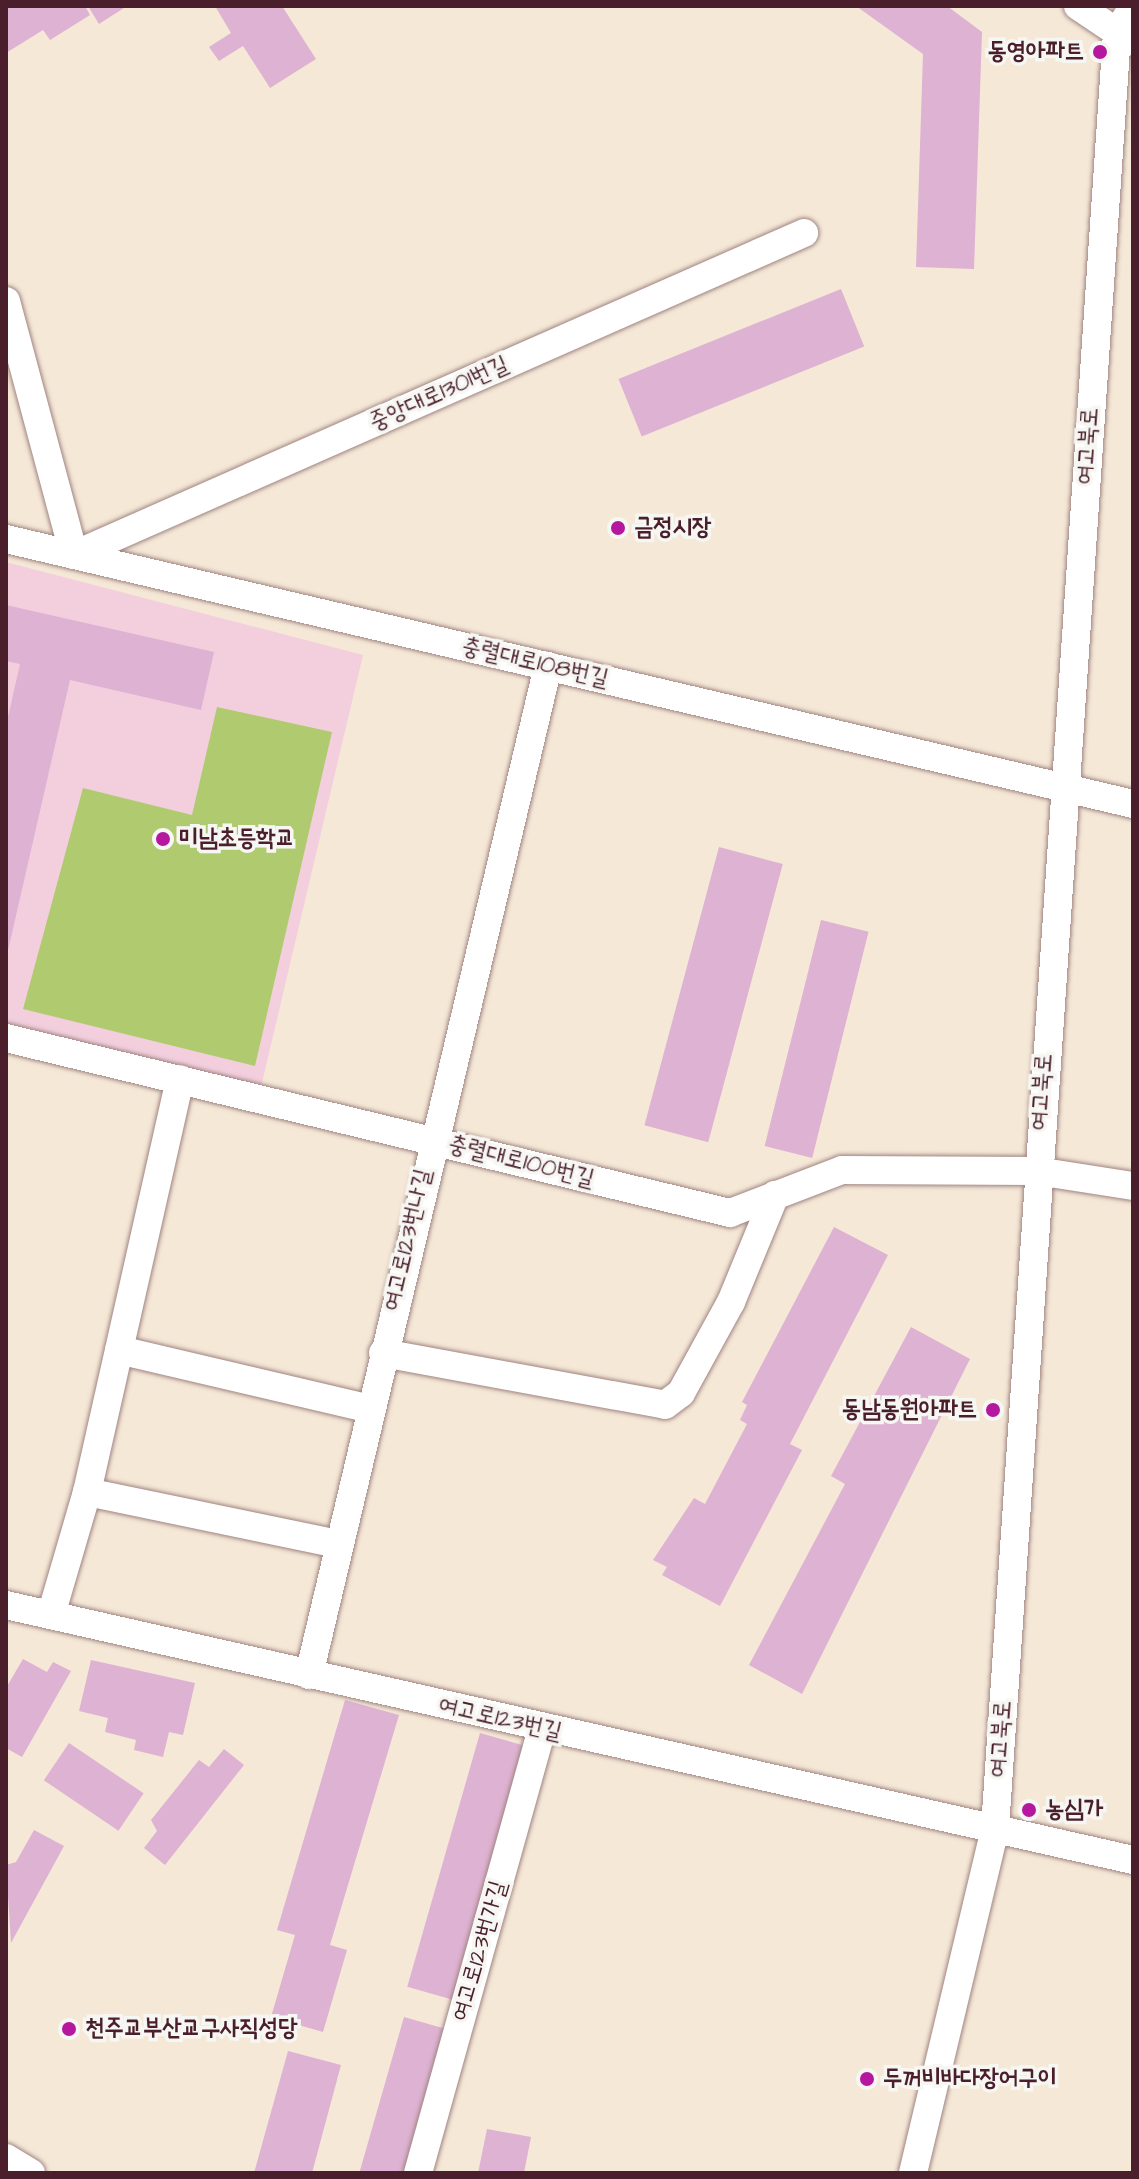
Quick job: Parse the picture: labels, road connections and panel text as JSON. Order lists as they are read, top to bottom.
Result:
{
  "streets": {
    "street": [
      "중앙대로1301번길",
      "여고북로",
      "충렬대로108번길",
      "충렬대로100번길",
      "여고로123번나길",
      "여고로123번길",
      "여고로123번가길"
    ]
  },
  "crossings": [
    ["중앙대로1301번길", "충렬대로108번길"],
    ["여고북로", "충렬대로108번길"],
    ["여고북로", "충렬대로100번길"],
    ["여고북로", "여고로123번길"],
    ["충렬대로108번길", "여고로123번나길"],
    ["충렬대로100번길", "여고로123번나길"],
    ["여고로123번나길", "여고로123번길"],
    ["여고로123번길", "여고로123번가길"]
  ],
  "places": [
    "동영아파트",
    "금정시장",
    "미남초등학교",
    "동남동원아파트",
    "농심가",
    "천주교부산교구사직성당",
    "두꺼비바다장어구이"
  ]
}
